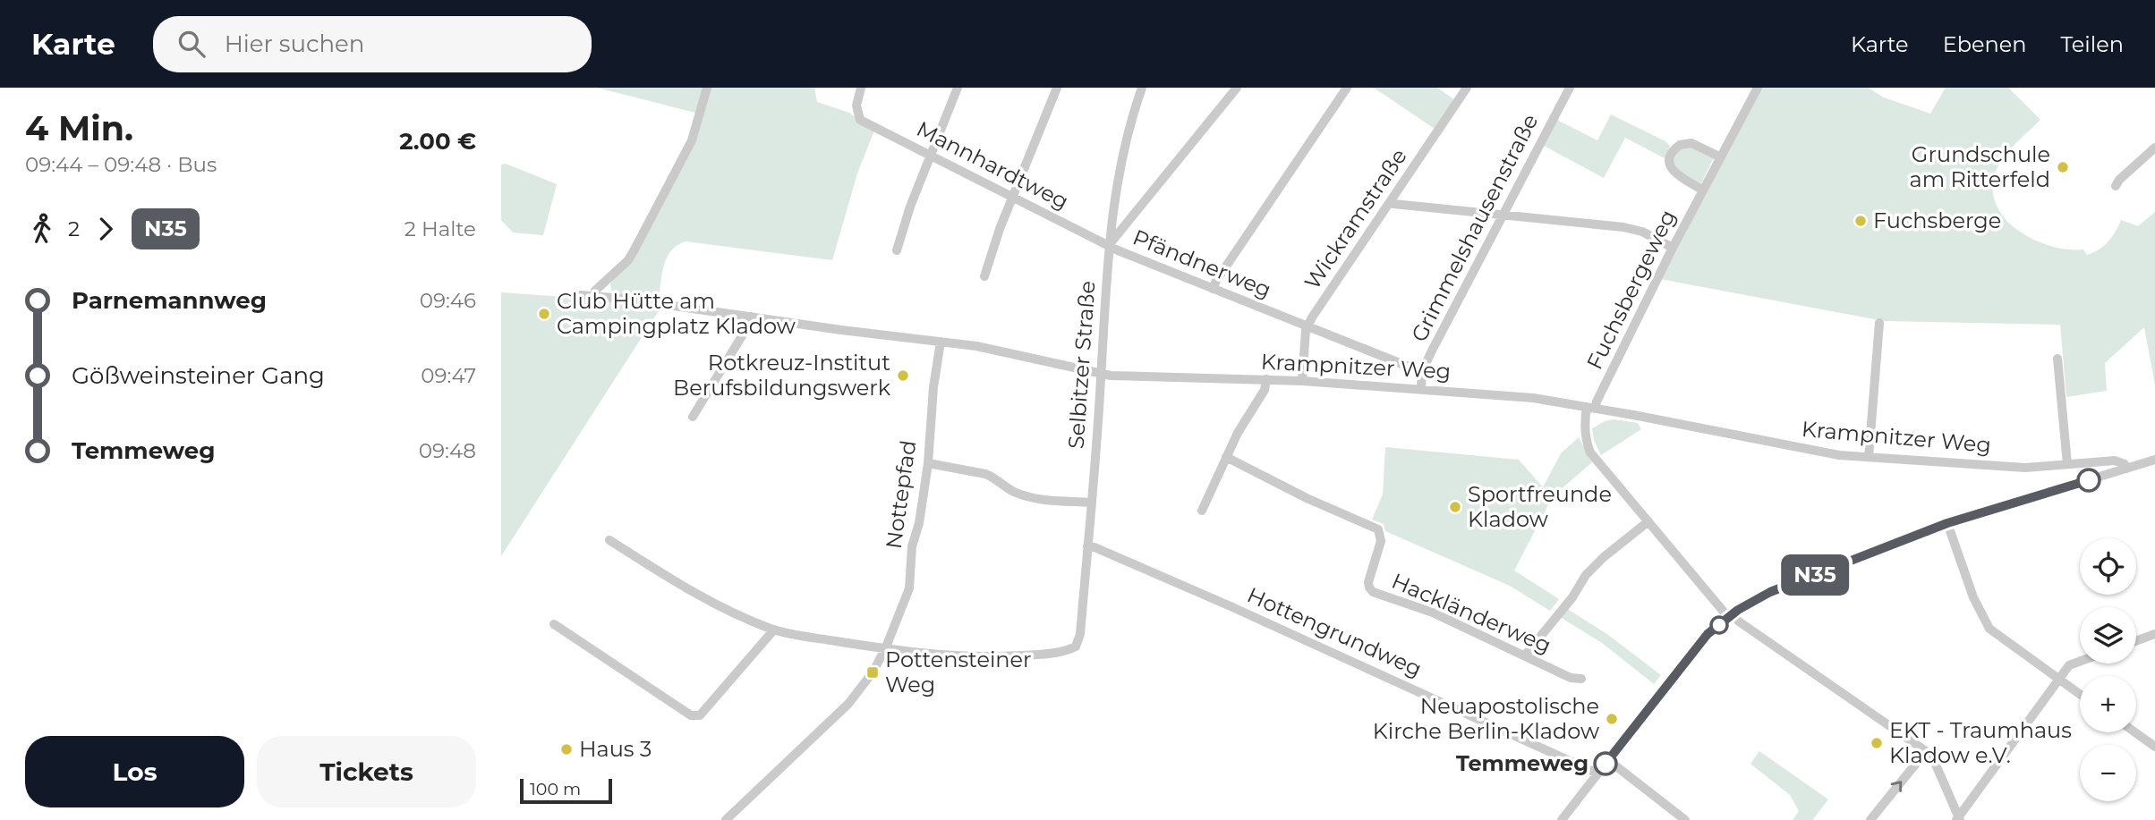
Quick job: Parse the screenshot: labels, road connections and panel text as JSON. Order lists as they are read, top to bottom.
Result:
{
  "streets": {
    "street": [
      "Mannhardtweg",
      "Wickramstraße",
      "Grimmelshausenstraße",
      "Pfändnerweg",
      "Fuchsbergeweg",
      "Selbitzer Straße",
      "Krampnitzer Weg",
      "Nottepfad",
      "Hackländerweg",
      "Hottengrundweg"
    ]
  },
  "crossings": [
    ["Mannhardtweg", "Pfändnerweg"],
    ["Mannhardtweg", "Selbitzer Straße"],
    ["Wickramstraße", "Pfändnerweg"],
    ["Wickramstraße", "Krampnitzer Weg"],
    ["Grimmelshausenstraße", "Pfändnerweg"],
    ["Grimmelshausenstraße", "Krampnitzer Weg"],
    ["Pfändnerweg", "Selbitzer Straße"],
    ["Fuchsbergeweg", "Krampnitzer Weg"],
    ["Selbitzer Straße", "Krampnitzer Weg"],
    ["Selbitzer Straße", "Nottepfad"],
    ["Selbitzer Straße", "Hottengrundweg"],
    ["Krampnitzer Weg", "Nottepfad"]
  ],
  "places": {
    "other": [
      "Grundschule am Ritterfeld",
      "Fuchsberge",
      "Club Hütte am Campingplatz Kladow",
      "Rotkreuz-Institut Berufsbildungswerk",
      "Sportfreunde Kladow",
      "Neuapostolische Kirche Berlin-Kladow",
      "EKT - Traumhaus Kladow e.V.",
      "Haus 3",
      "Temmeweg"
    ],
    "transit": ["Pottensteiner Weg"]
  },
  "lines": ["bus line N35"],
  "scale_bar": "100 m",
  "page": {
    "header": "Karte",
    "search": "Hier suchen",
    "nav": ["Karte", "Ebenen", "Teilen"],
    "heading": ["4 Min.", "09:44 – 09:48 · Bus", "2.00 €"],
    "on_map": "N35",
    "legs": ["2", "N35", "2 Halte"],
    "list": [
      {
        "name": "Parnemannweg",
        "value": "09:46"
      },
      {
        "name": "Gößweinsteiner Gang",
        "value": "09:47"
      },
      {
        "name": "Temmeweg",
        "value": "09:48"
      }
    ],
    "map_buttons": ["+", "−"],
    "buttons": ["Los", "Tickets"],
    "scale": "100 m"
  }
}
